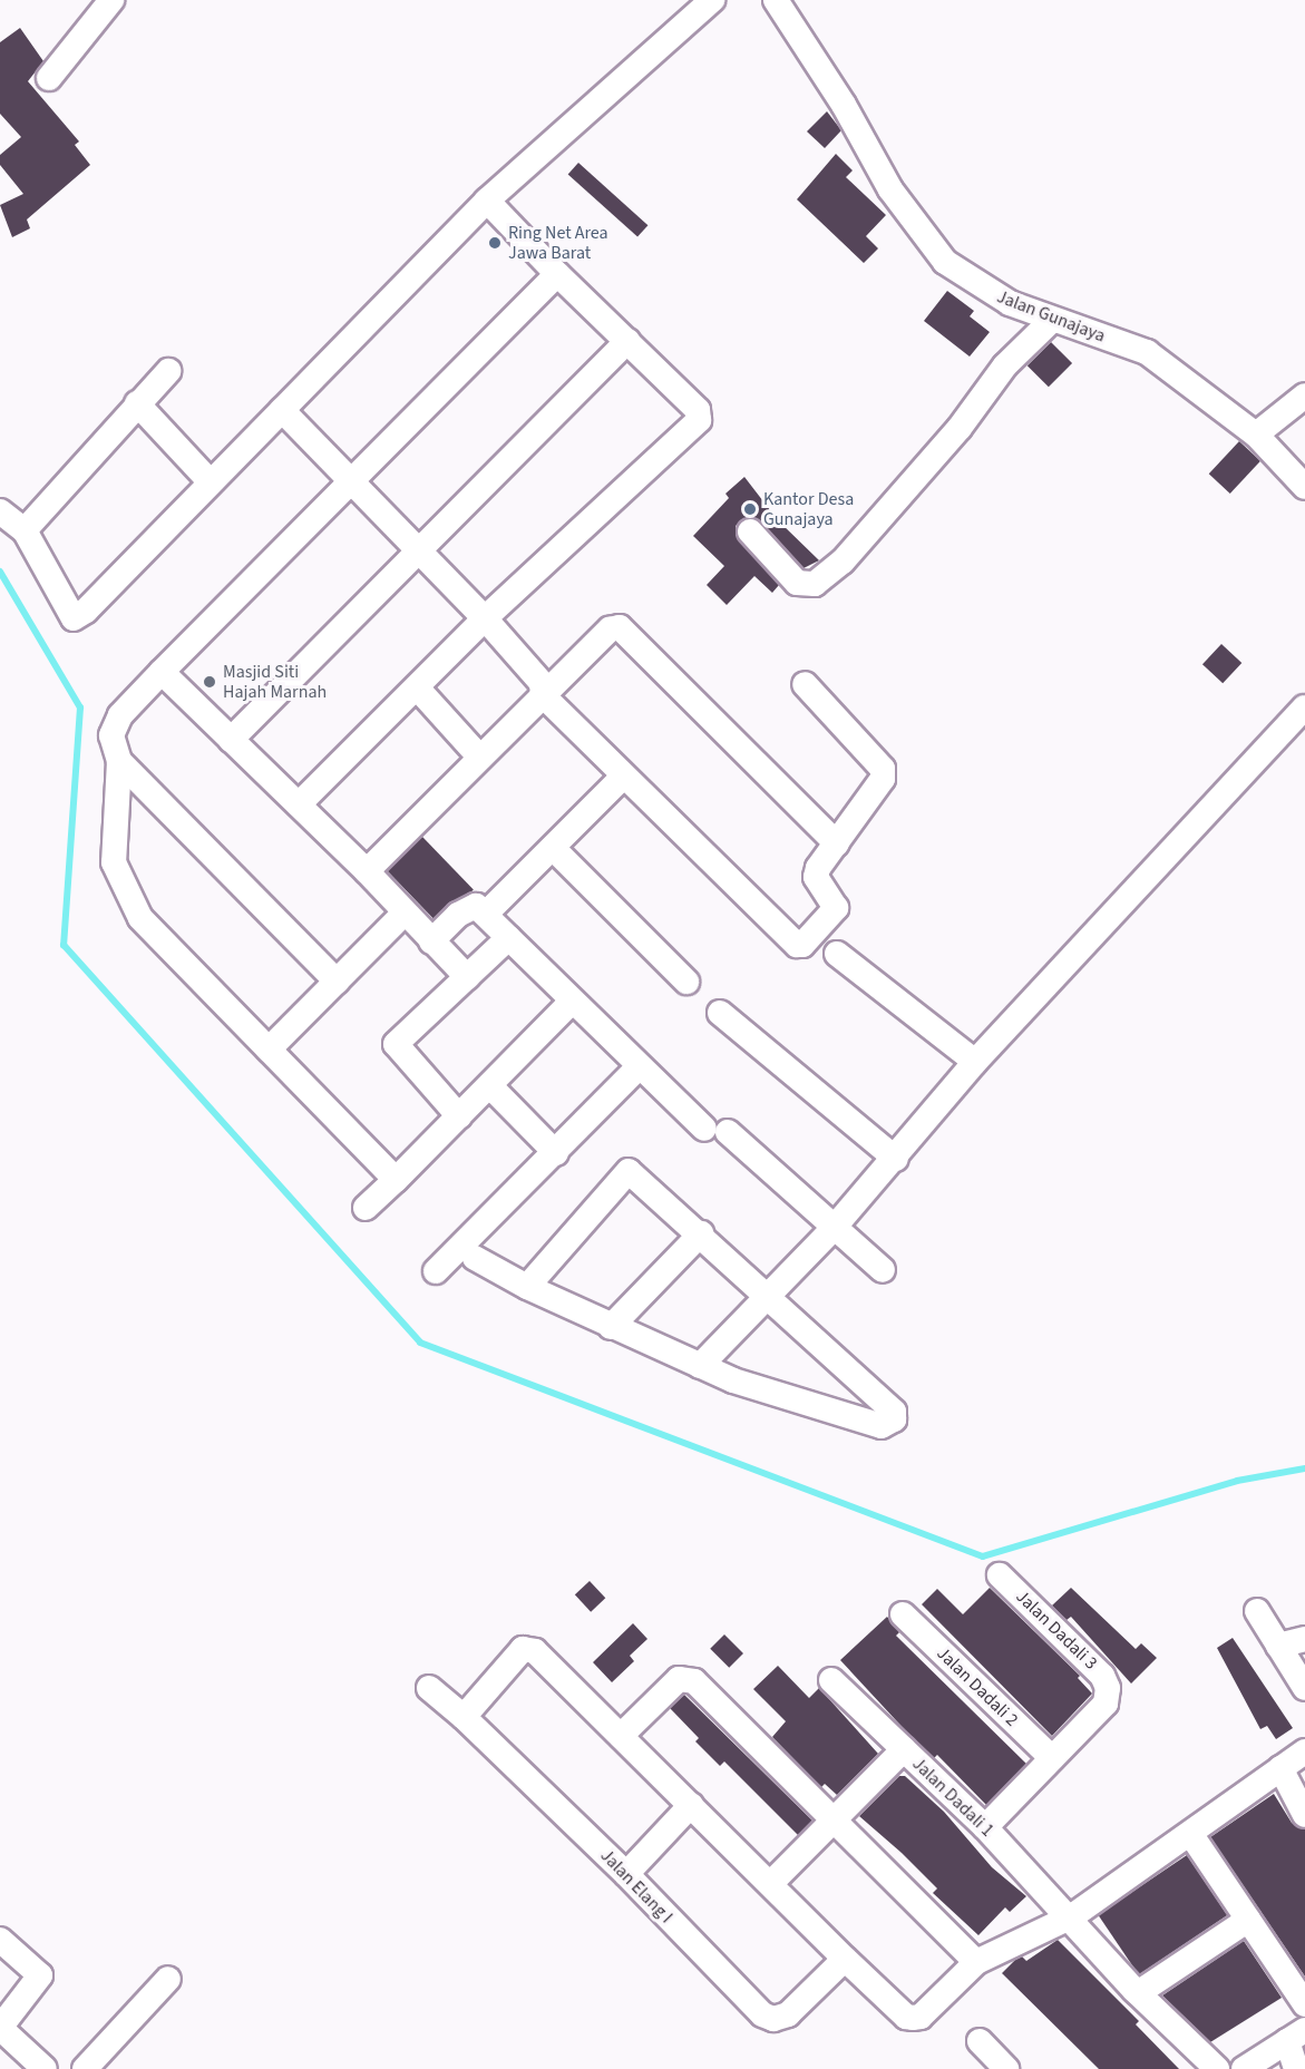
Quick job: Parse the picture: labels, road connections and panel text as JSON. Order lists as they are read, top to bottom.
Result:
{
  "streets": {
    "street": [
      "Jalan Gunajaya",
      "Jalan Dadali 3",
      "Jalan Dadali 2",
      "Jalan Dadali 1",
      "Jalan Elang I"
    ]
  },
  "crossings": [
    ["Jalan Dadali 3", "Jalan Dadali 2"]
  ],
  "places": ["Ring Net Area Jawa Barat", "Kantor Desa Gunajaya", "Masjid Siti Hajah Marnah"]
}
